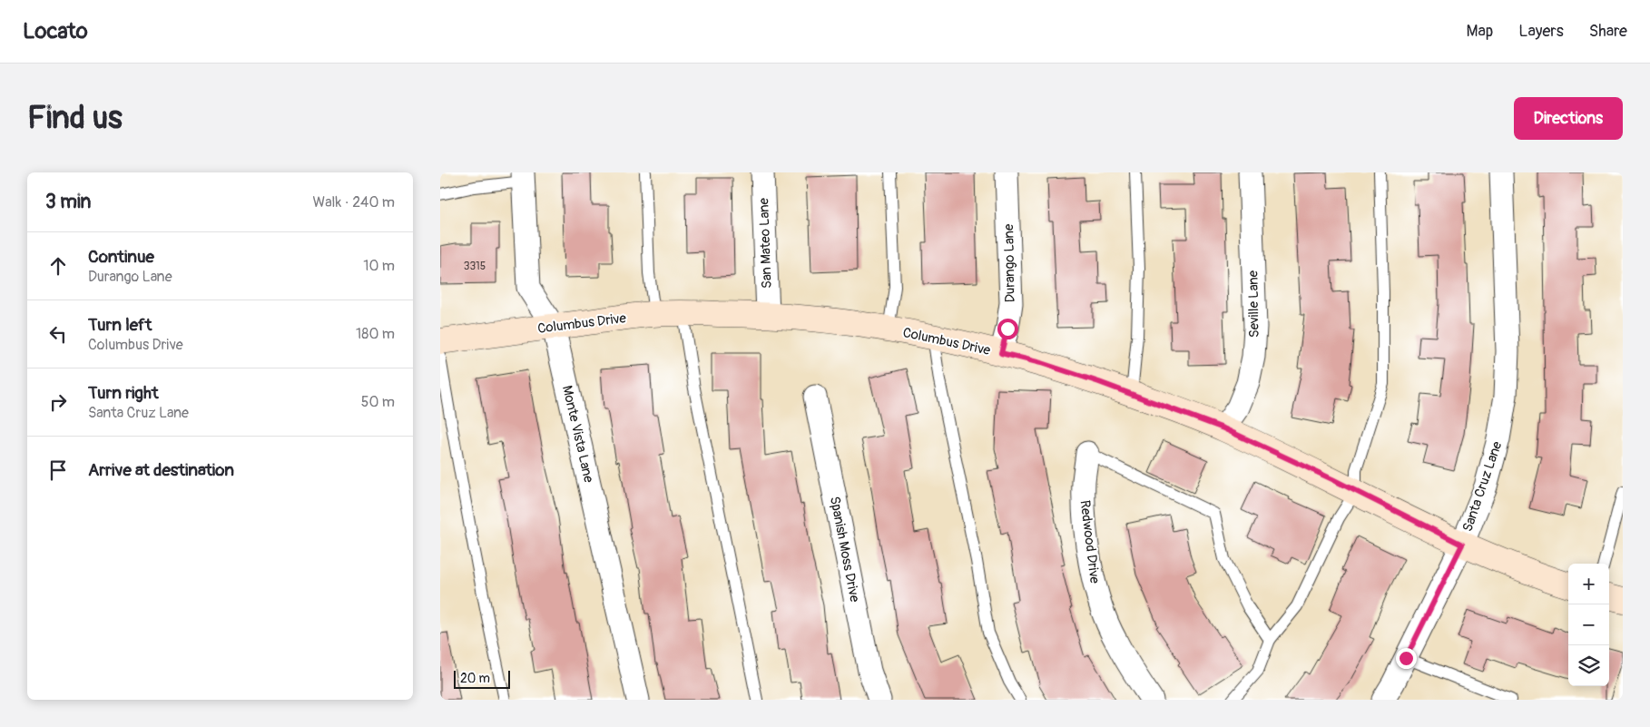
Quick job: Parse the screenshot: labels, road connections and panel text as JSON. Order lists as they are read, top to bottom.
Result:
{
  "streets": {
    "street": [
      "San Mateo Lane",
      "Durango Lane",
      "Seville Lane",
      "Columbus Drive",
      "Monte Vista Lane",
      "Santa Cruz Lane",
      "Redwood Drive",
      "Spanish Moss Drive"
    ]
  },
  "crossings": [
    ["San Mateo Lane", "Columbus Drive"],
    ["Durango Lane", "Columbus Drive"],
    ["Seville Lane", "Columbus Drive"],
    ["Columbus Drive", "Monte Vista Lane"],
    ["Columbus Drive", "Santa Cruz Lane"]
  ],
  "house_numbers": ["3315"],
  "scale_bar": "20 m",
  "page": {
    "header": "Locato",
    "nav": ["Map", "Layers", "Share"],
    "buttons": "Directions",
    "title": "Find us",
    "heading": ["3 min", "Walk · 240 m"],
    "list": [
      ["Continue", "Durango Lane", "10 m"],
      ["Turn left", "Columbus Drive", "180 m"],
      ["Turn right", "Santa Cruz Lane", "50 m"],
      "Arrive at destination"
    ],
    "map_buttons": ["+", "−"],
    "scale": "20 m"
  }
}
